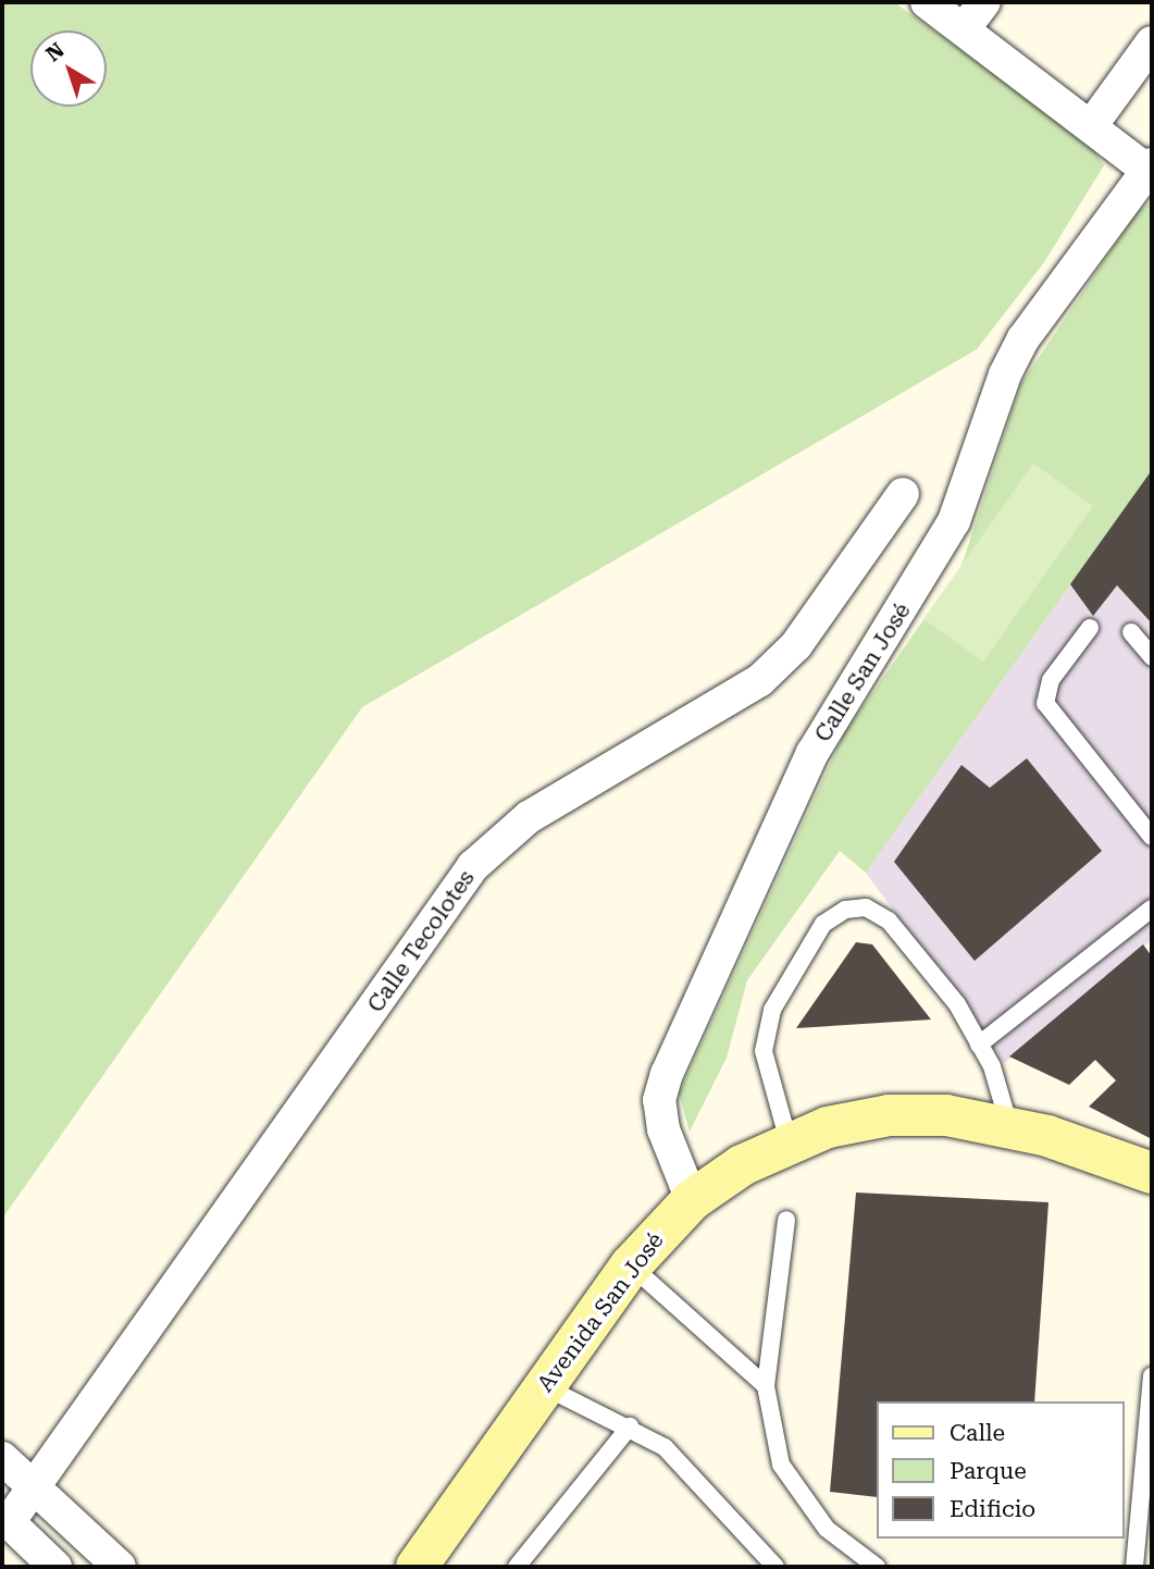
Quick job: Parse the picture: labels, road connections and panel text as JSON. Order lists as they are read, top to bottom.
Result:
{
  "streets": {
    "main road": ["Avenida San José"],
    "street": ["Calle San José", "Calle Tecolotes"]
  },
  "crossings": [
    ["Calle San José", "Avenida San José"]
  ],
  "legend": ["Calle", "Parque", "Edificio"],
  "north": "top left"
}
